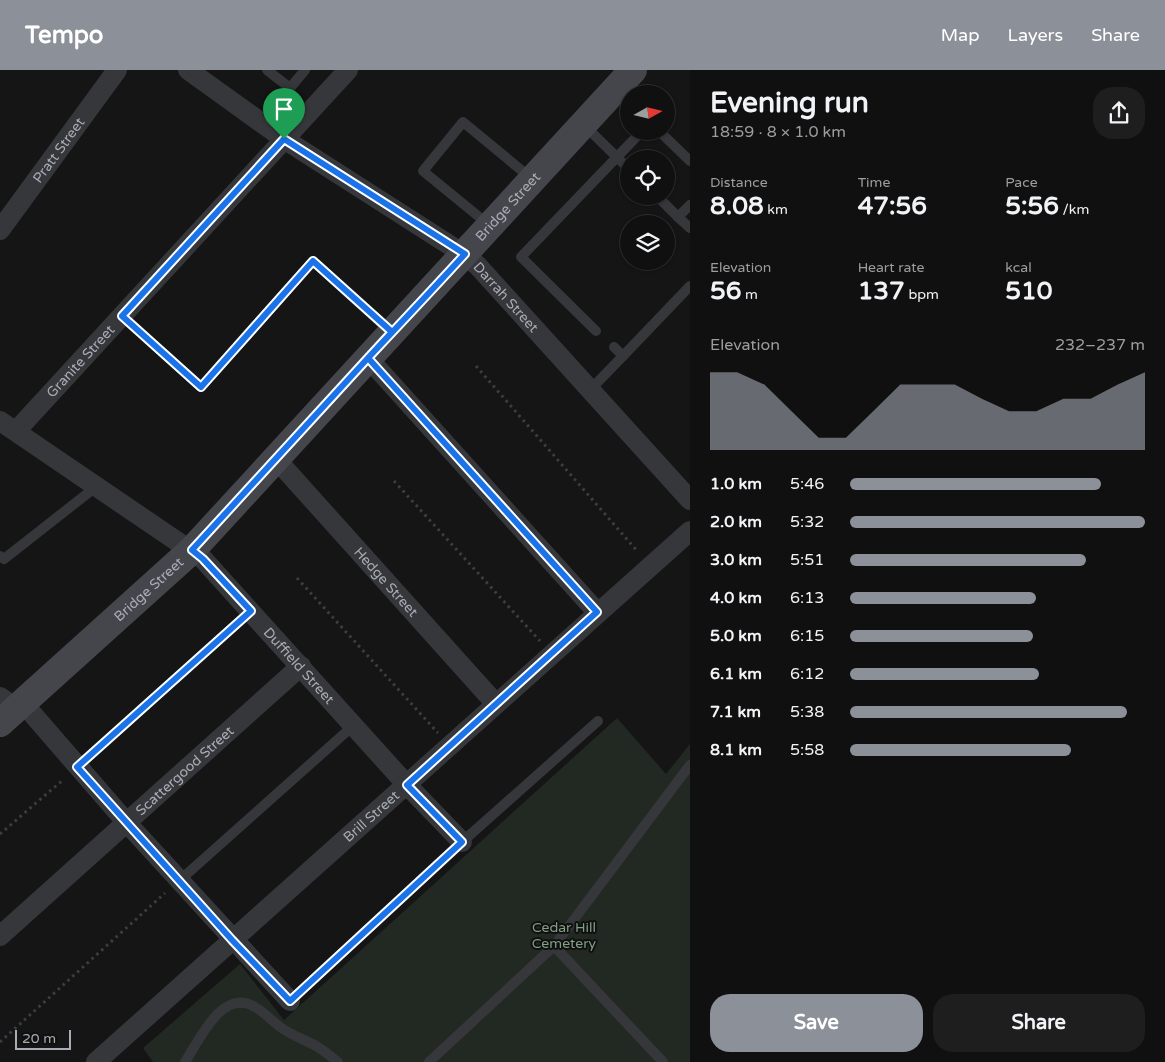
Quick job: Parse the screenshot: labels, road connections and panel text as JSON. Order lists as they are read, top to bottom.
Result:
{
  "streets": {
    "main road": ["Bridge Street"],
    "street": [
      "Pratt Street",
      "Darrah Street",
      "Granite Street",
      "Hedge Street",
      "Duffield Street",
      "Scattergood Street",
      "Brill Street"
    ]
  },
  "crossings": [
    ["Bridge Street", "Darrah Street"],
    ["Bridge Street", "Hedge Street"],
    ["Bridge Street", "Duffield Street"],
    ["Darrah Street", "Granite Street"],
    ["Granite Street", "Duffield Street"],
    ["Hedge Street", "Brill Street"],
    ["Duffield Street", "Scattergood Street"],
    ["Duffield Street", "Brill Street"]
  ],
  "parks": ["Cedar Hill Cemetery"],
  "scale_bar": "20 m",
  "north": "right",
  "page": {
    "header": "Tempo",
    "nav": ["Map", "Layers", "Share"],
    "heading": ["Evening run", "18:59 · 8 × 1.0 km"],
    "stats": [
      ["Distance", "8.08 km"],
      ["Time", "47:56"],
      ["Pace", "5:56 /km"],
      ["Elevation", "56 m"],
      ["Heart rate", "137 bpm"],
      ["kcal", "510"]
    ],
    "chart": ["Elevation", "232–237 m"],
    "list": [
      {
        "name": "1.0 km",
        "note": "5:46"
      },
      {
        "name": "2.0 km",
        "note": "5:32"
      },
      {
        "name": "3.0 km",
        "note": "5:51"
      },
      {
        "name": "4.0 km",
        "note": "6:13"
      },
      {
        "name": "5.0 km",
        "note": "6:15"
      },
      {
        "name": "6.1 km",
        "note": "6:12"
      },
      {
        "name": "7.1 km",
        "note": "5:38"
      },
      {
        "name": "8.1 km",
        "note": "5:58"
      }
    ],
    "buttons": ["Save", "Share"],
    "scale": "20 m"
  }
}
